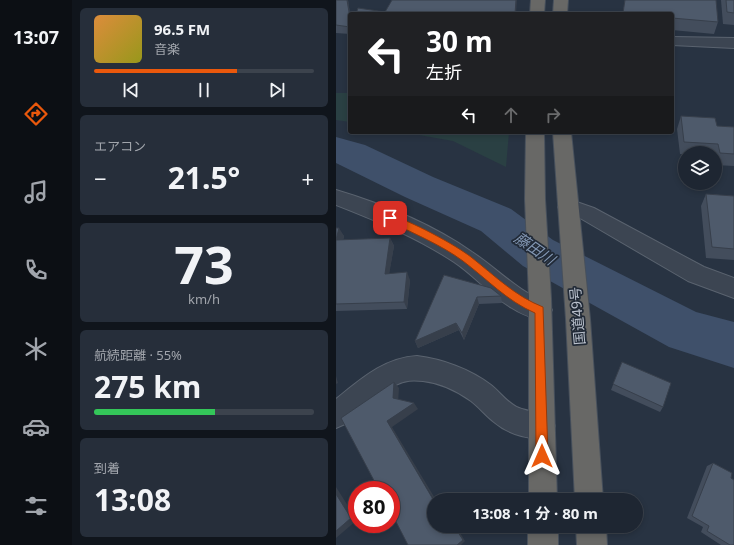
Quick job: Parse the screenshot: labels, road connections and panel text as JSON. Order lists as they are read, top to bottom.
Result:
{
  "streets": {
    "highway": ["国道49号"]
  },
  "water": ["藤田川"],
  "page": {
    "tabs": "13:07",
    "turn": ["30 m", "左折"],
    "song": ["96.5 FM", "音楽"],
    "tile": [
      "エアコン",
      ["73", "km/h"],
      ["航続距離 · 55%", "275 km"],
      ["到着", "13:08"]
    ],
    "heat": ["−", "21.5°", "+"],
    "limit": "80",
    "trip": "13:08 · 1 分 · 80 m"
  }
}
